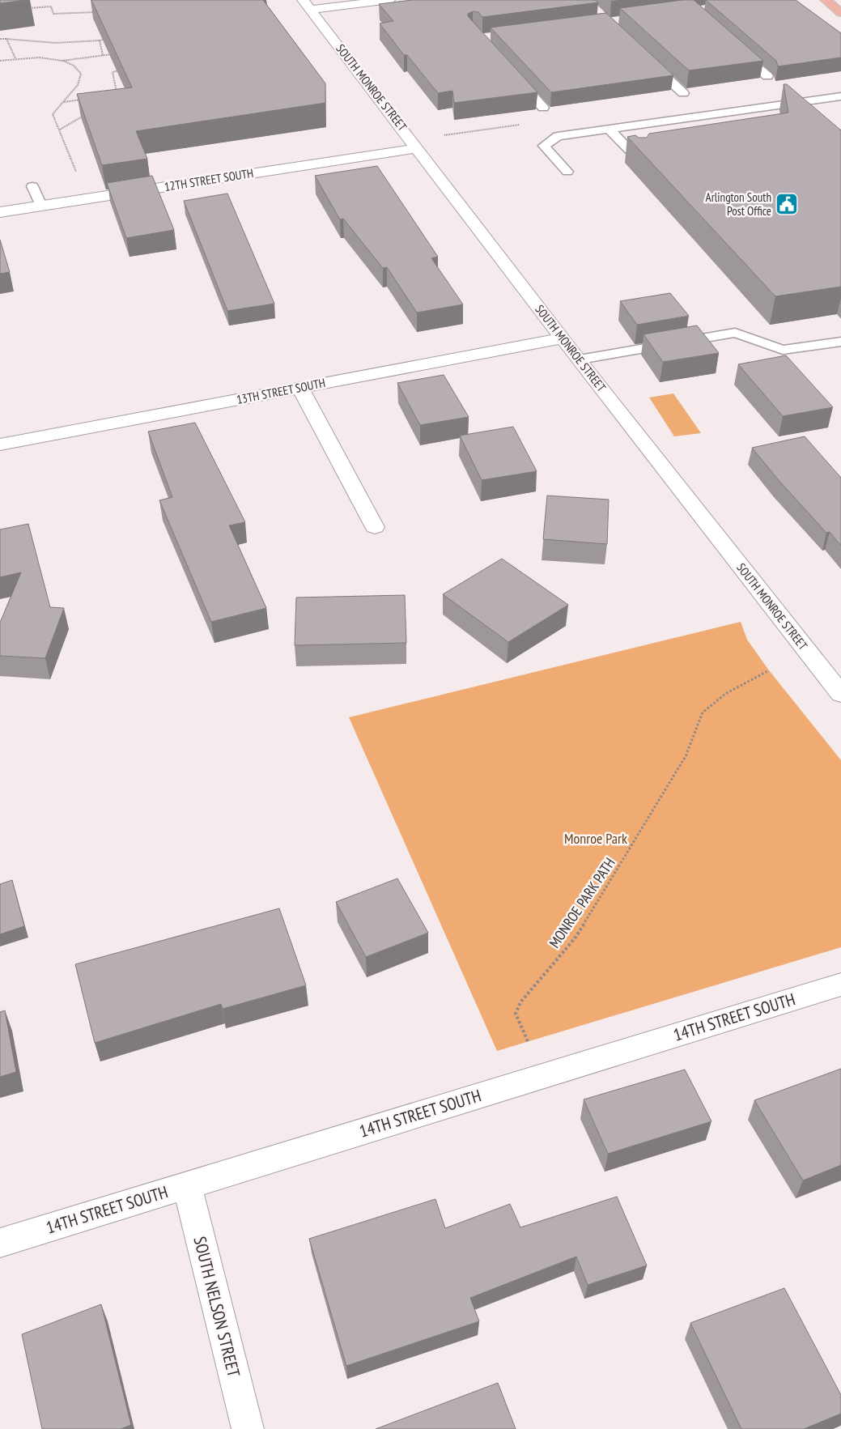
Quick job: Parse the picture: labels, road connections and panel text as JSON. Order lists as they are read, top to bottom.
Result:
{
  "streets": {
    "street": [
      "SOUTH MONROE STREET",
      "12TH STREET SOUTH",
      "13TH STREET SOUTH",
      "14TH STREET SOUTH",
      "SOUTH NELSON STREET"
    ],
    "path": ["MONROE PARK PATH"]
  },
  "crossings": [
    ["SOUTH MONROE STREET", "12TH STREET SOUTH"],
    ["SOUTH MONROE STREET", "13TH STREET SOUTH"],
    ["14TH STREET SOUTH", "SOUTH NELSON STREET"]
  ],
  "parks": ["Monroe Park"],
  "places": {
    "public building": ["Arlington South Post Office"]
  }
}
